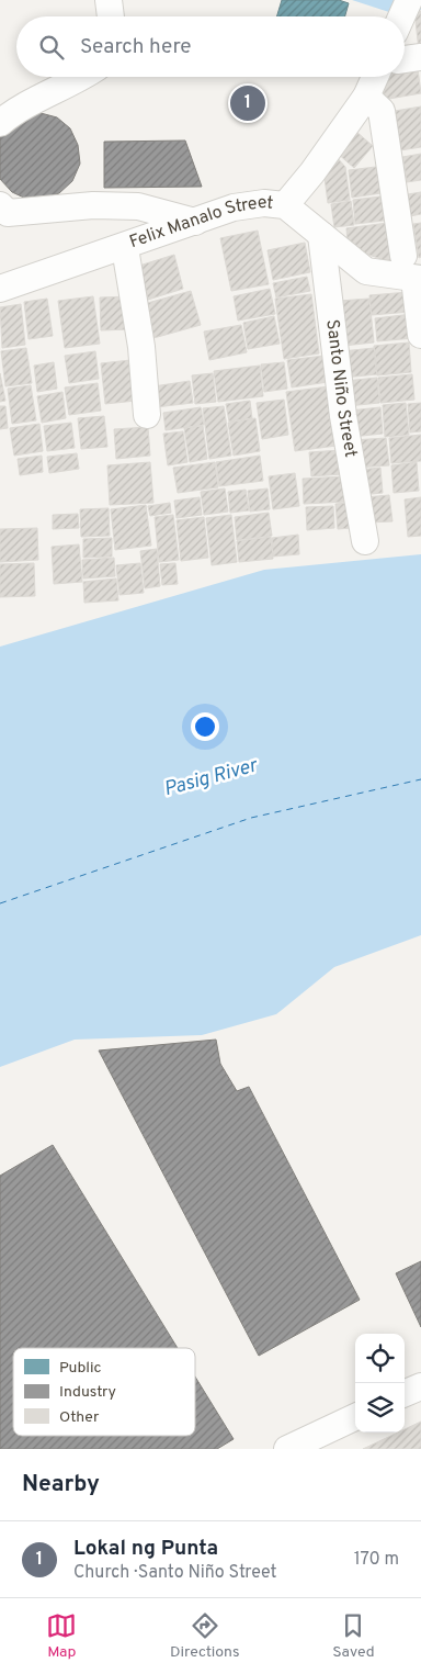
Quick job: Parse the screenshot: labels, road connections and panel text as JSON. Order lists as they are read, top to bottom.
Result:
{
  "streets": {
    "street": ["Felix Manalo Street", "Santo Niño Street"]
  },
  "crossings": [
    ["Felix Manalo Street", "Santo Niño Street"]
  ],
  "water": ["Pasig River"],
  "legend": ["Public", "Industry", "Other"],
  "page": {
    "search": "Search here",
    "pins": "1",
    "heading": "Nearby",
    "list": [
      {
        "mark": "1",
        "name": "Lokal ng Punta",
        "note": "Church · Santo Niño Street",
        "value": "170 m"
      }
    ],
    "nav": ["Map", "Directions", "Saved"]
  }
}
